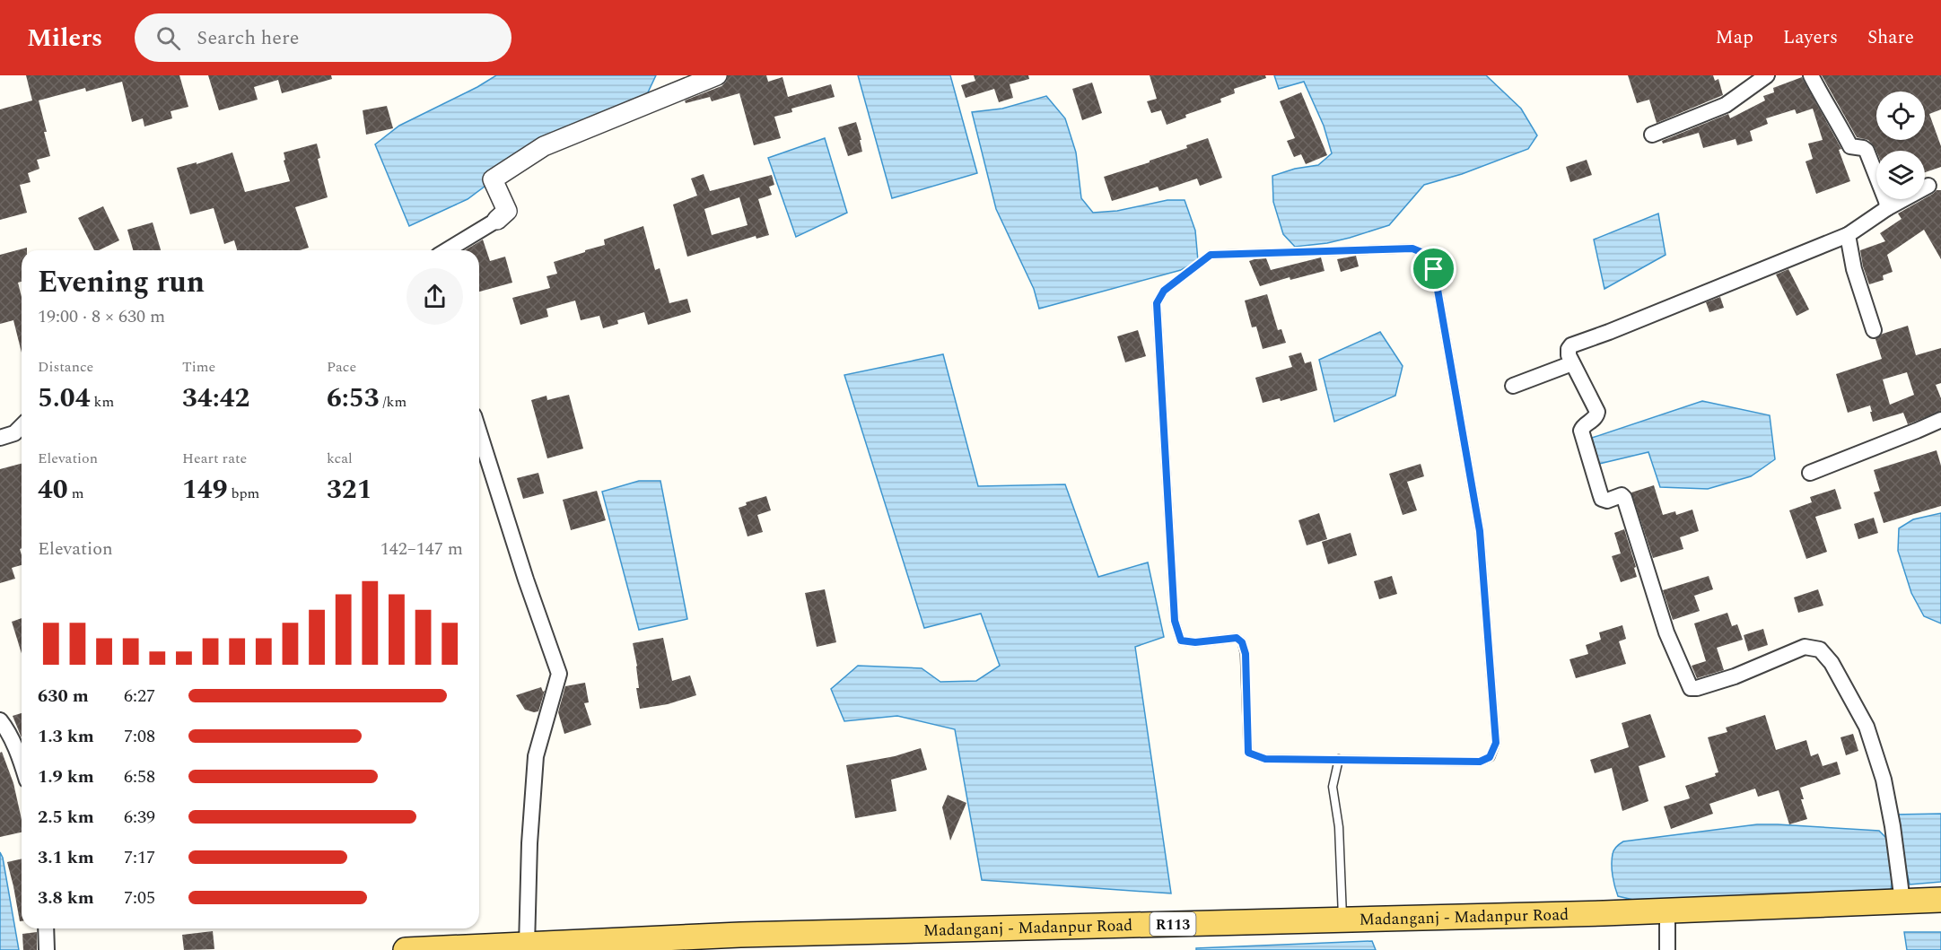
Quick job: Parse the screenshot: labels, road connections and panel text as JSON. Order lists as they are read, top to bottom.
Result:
{
  "streets": {
    "main road": ["Madanganj - Madanpur Road", "R113"]
  },
  "page": {
    "header": "Milers",
    "search": "Search here",
    "nav": ["Map", "Layers", "Share"],
    "heading": ["Evening run", "19:00 · 8 × 630 m"],
    "stats": [
      ["Distance", "5.04 km"],
      ["Time", "34:42"],
      ["Pace", "6:53 /km"],
      ["Elevation", "40 m"],
      ["Heart rate", "149 bpm"],
      ["kcal", "321"]
    ],
    "chart": ["Elevation", "142–147 m"],
    "list": [
      {
        "name": "630 m",
        "note": "6:27"
      },
      {
        "name": "1.3 km",
        "note": "7:08"
      },
      {
        "name": "1.9 km",
        "note": "6:58"
      },
      {
        "name": "2.5 km",
        "note": "6:39"
      },
      {
        "name": "3.1 km",
        "note": "7:17"
      },
      {
        "name": "3.8 km",
        "note": "7:05"
      }
    ]
  }
}
